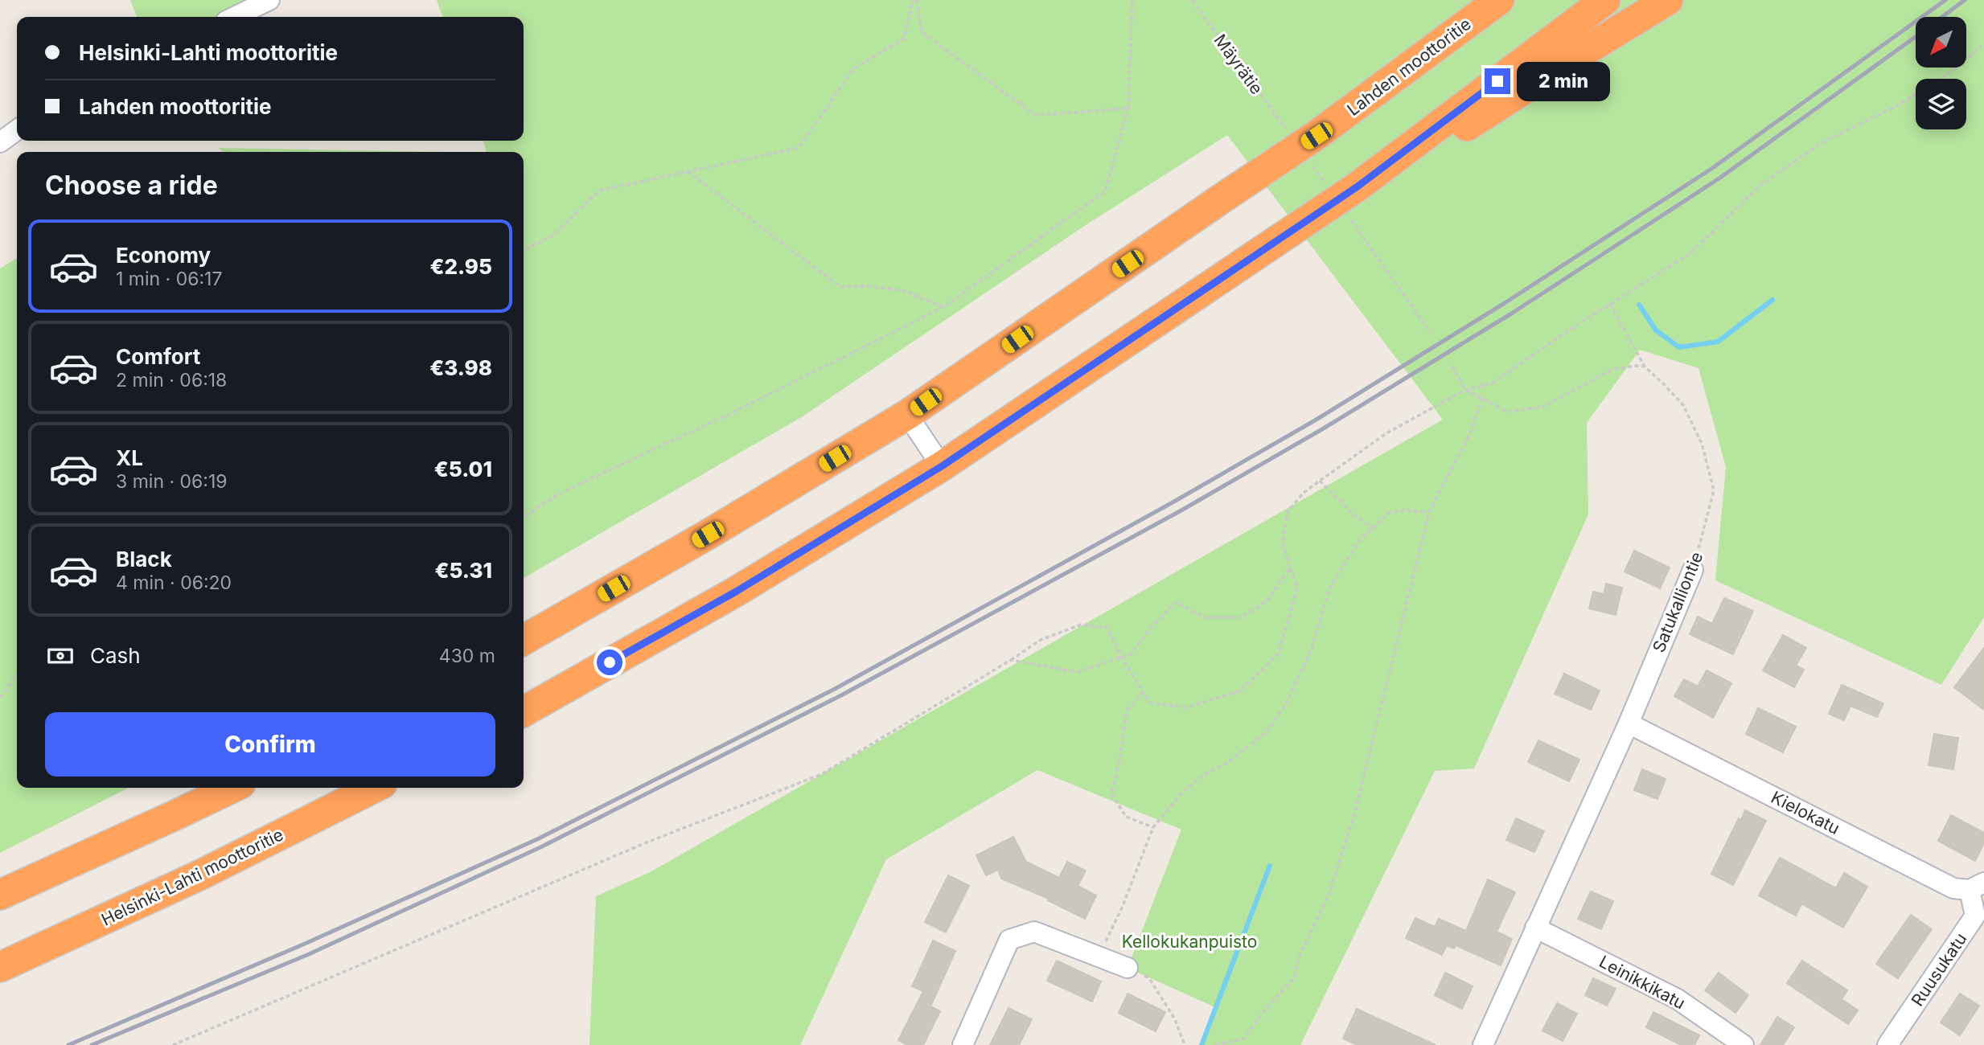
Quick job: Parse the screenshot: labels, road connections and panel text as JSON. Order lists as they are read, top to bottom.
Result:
{
  "streets": {
    "highway": ["Lahden moottoritie", "Helsinki-Lahti moottoritie"],
    "street": [
      "Satukalliontie",
      "Kielokatu",
      "Ruusukatu",
      "Leinikkikatu"
    ],
    "path": ["Mäyrätie"]
  },
  "crossings": [
    ["Mäyrätie", "Lahden moottoritie"],
    ["Satukalliontie", "Kielokatu"],
    ["Satukalliontie", "Leinikkikatu"],
    ["Kielokatu", "Ruusukatu"]
  ],
  "parks": ["Kellokukanpuisto"],
  "north": "bottom left",
  "page": {
    "banner": ["Helsinki-Lahti moottoritie", "Lahden moottoritie"],
    "bubble": "2 min",
    "heading": "Choose a ride",
    "list": [
      {
        "name": "Economy",
        "note": "1 min · 06:17",
        "value": "€2.95"
      },
      {
        "name": "Comfort",
        "note": "2 min · 06:18",
        "value": "€3.98"
      },
      {
        "name": "XL",
        "note": "3 min · 06:19",
        "value": "€5.01"
      },
      {
        "name": "Black",
        "note": "4 min · 06:20",
        "value": "€5.31"
      }
    ],
    "pay": ["Cash", "430 m"],
    "buttons": "Confirm"
  }
}
